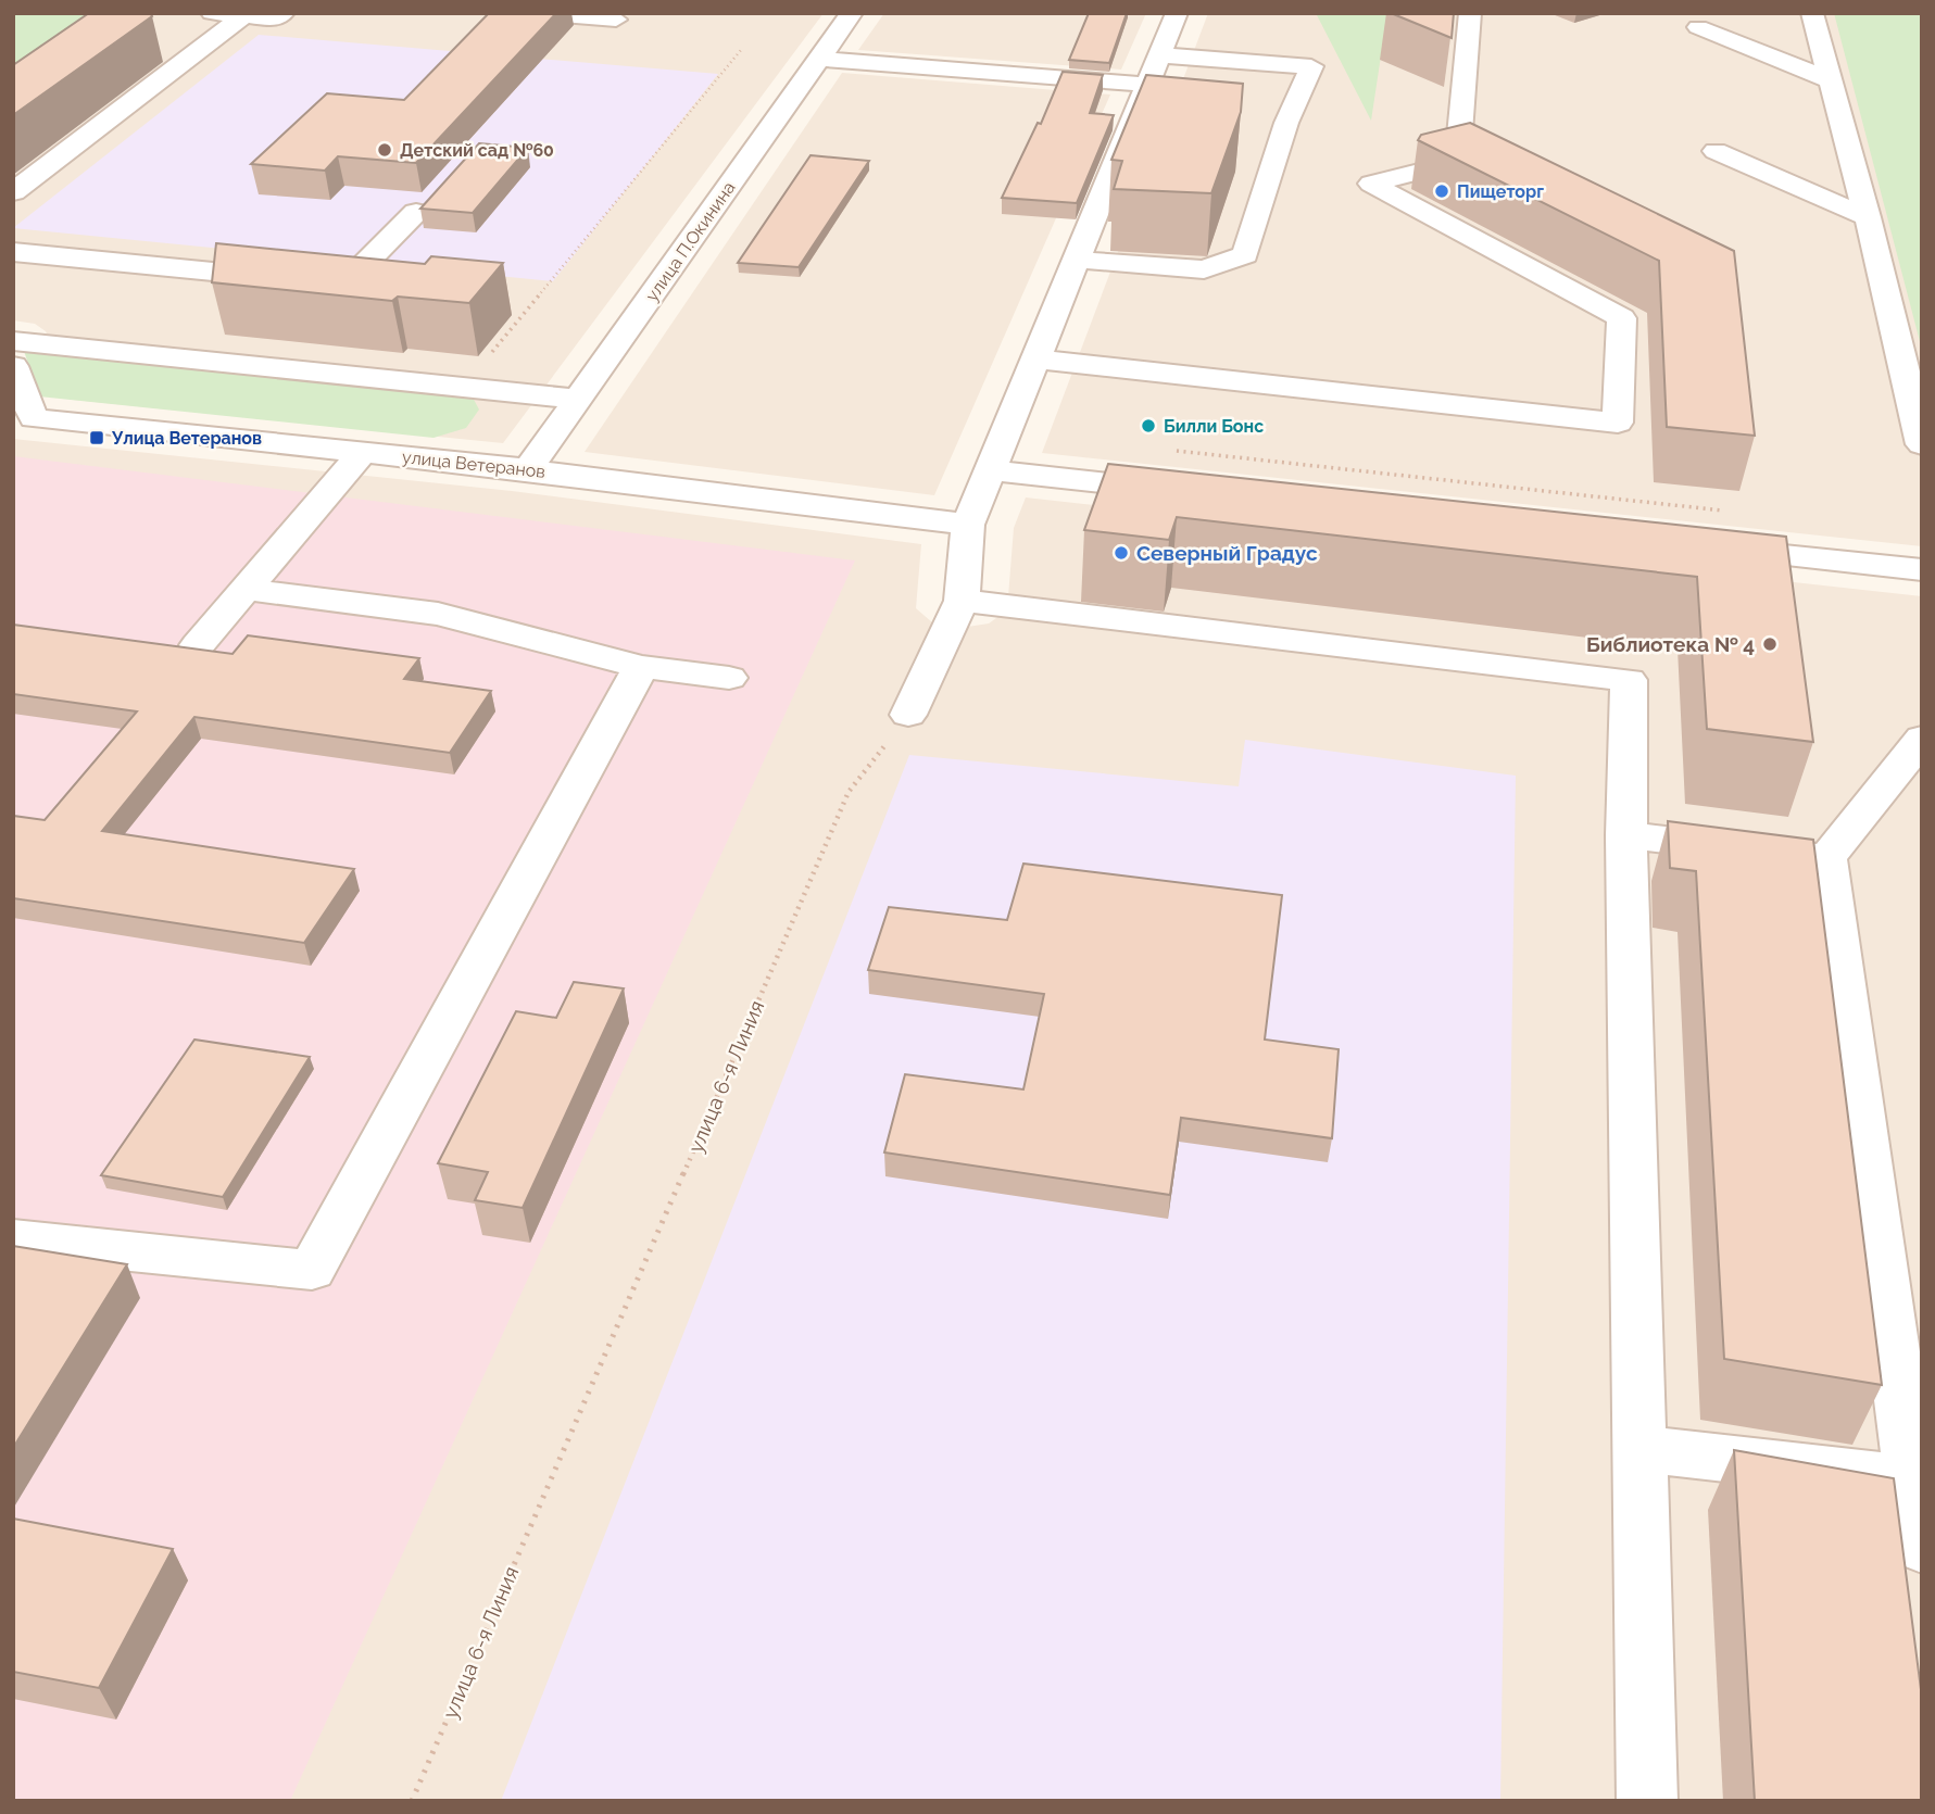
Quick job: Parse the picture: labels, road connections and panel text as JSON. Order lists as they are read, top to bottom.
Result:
{
  "streets": {
    "street": ["улица П.Окинина", "улица Ветеранов"],
    "path": ["улица 6-я Линия"]
  },
  "crossings": [
    ["улица П.Окинина", "улица Ветеранов"]
  ],
  "places": {
    "other": [
      "Детский сад №60",
      "Пищеторг",
      "Билли Бонс",
      "Северный Градус",
      "Библиотека № 4"
    ],
    "transit": ["Улица Ветеранов"]
  }
}
